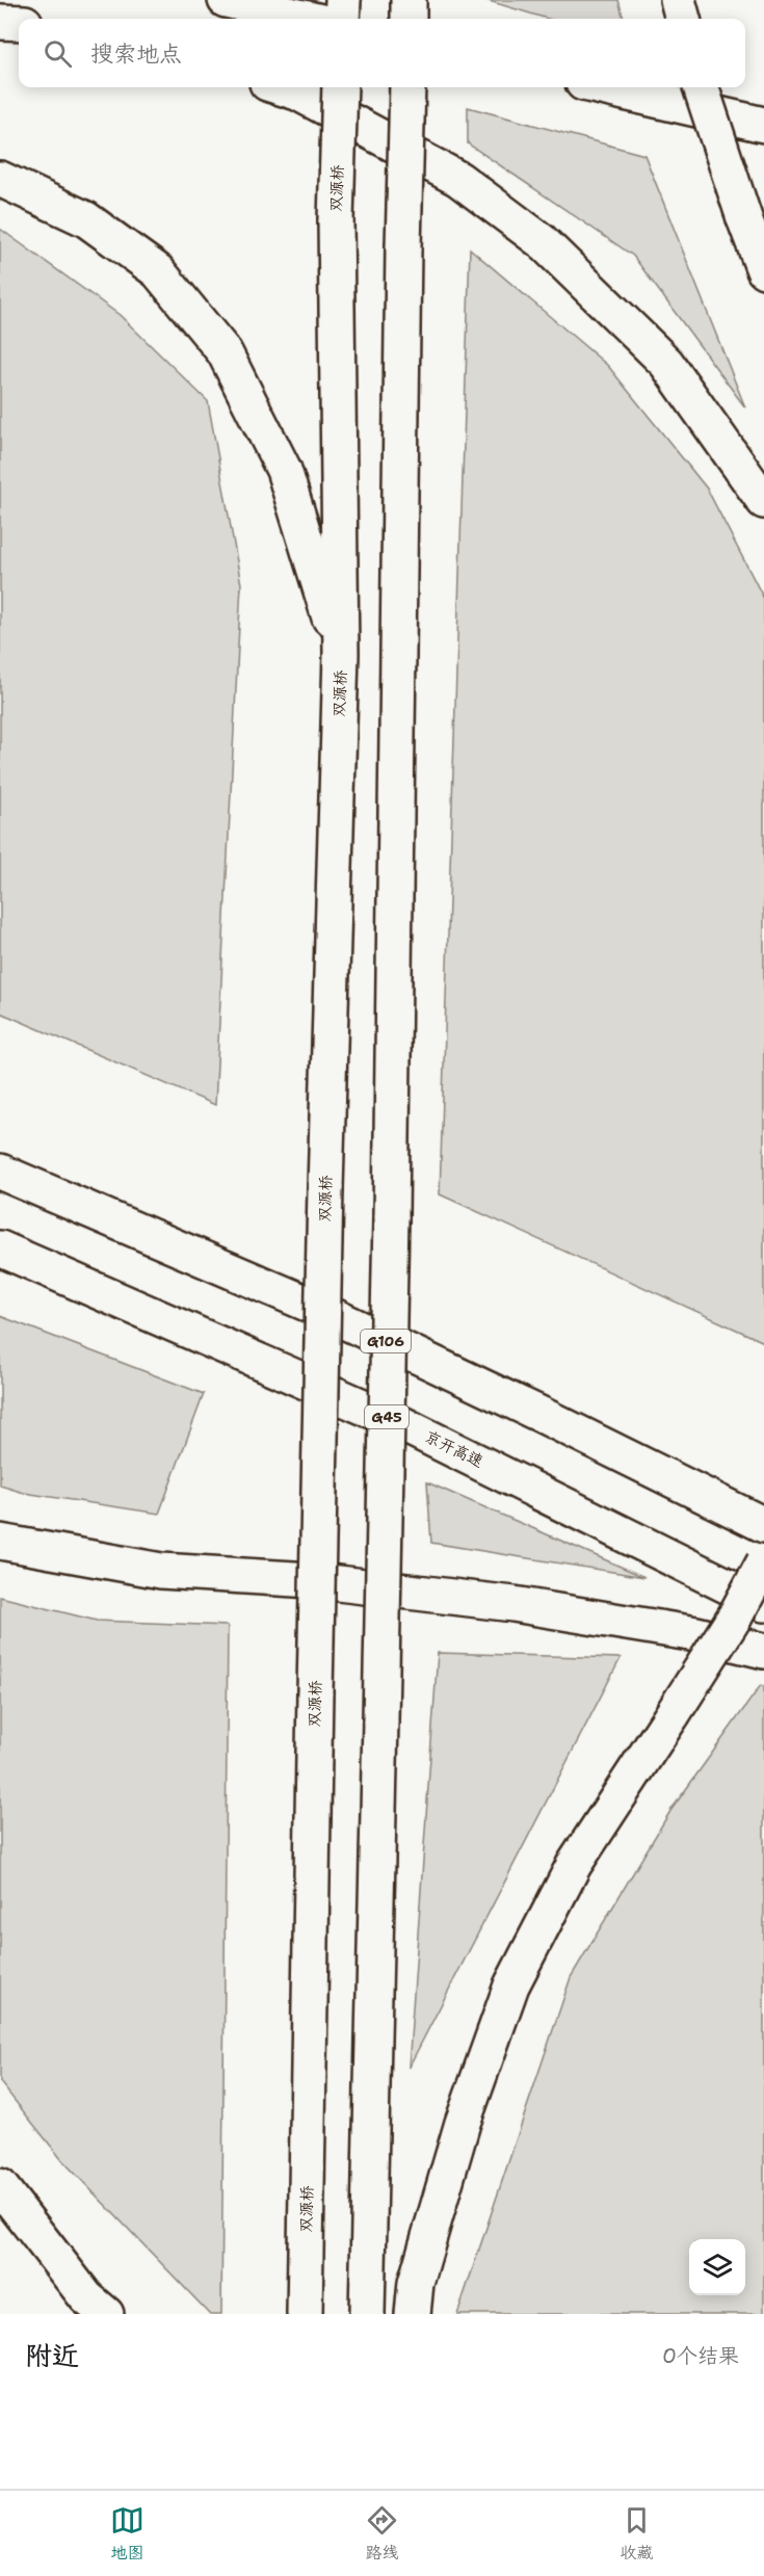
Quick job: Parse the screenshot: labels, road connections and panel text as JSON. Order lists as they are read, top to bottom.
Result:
{
  "streets": {
    "main road": [
      "双源桥",
      "G106",
      "G45",
      "京开高速"
    ]
  },
  "page": {
    "search": "搜索地点",
    "heading": ["附近", "0个结果"],
    "nav": ["地图", "路线", "收藏"]
  }
}
